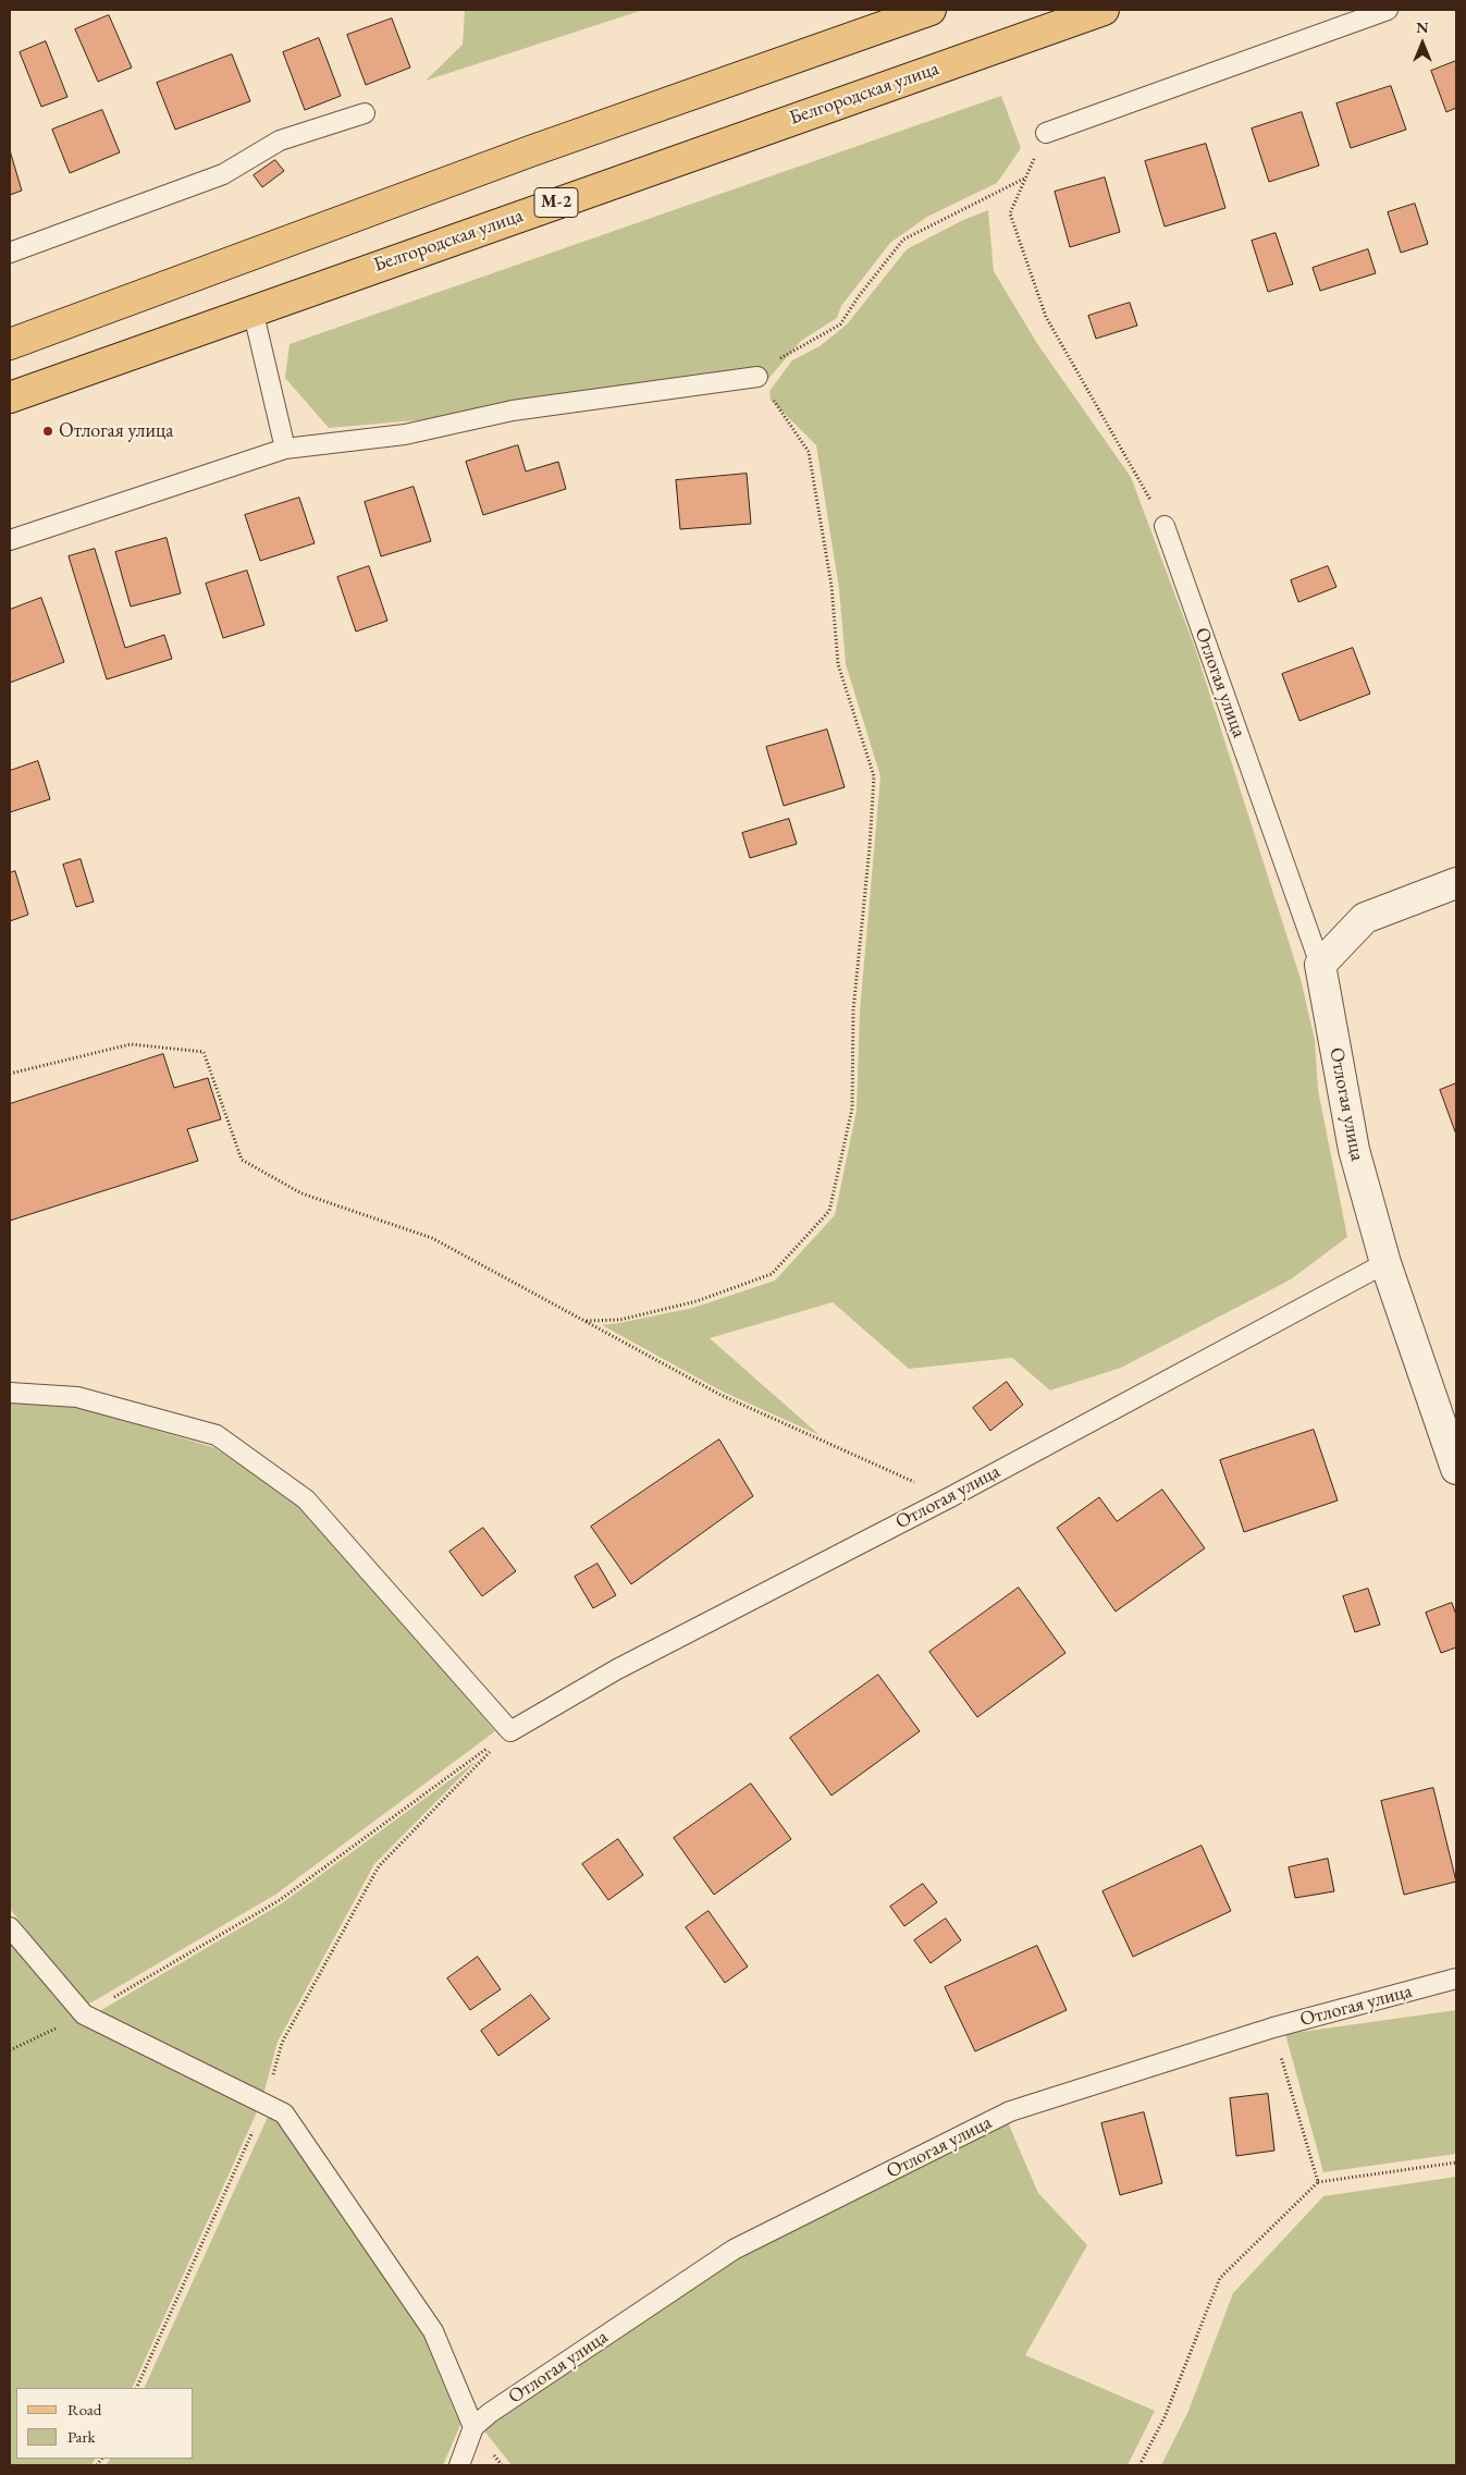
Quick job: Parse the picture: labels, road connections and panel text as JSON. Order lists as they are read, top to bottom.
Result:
{
  "streets": {
    "main road": ["Белгородская улица", "М-2"],
    "street": ["Отлогая улица"]
  },
  "places": ["Отлогая улица"],
  "legend": ["Road", "Park"],
  "north": "top"
}
